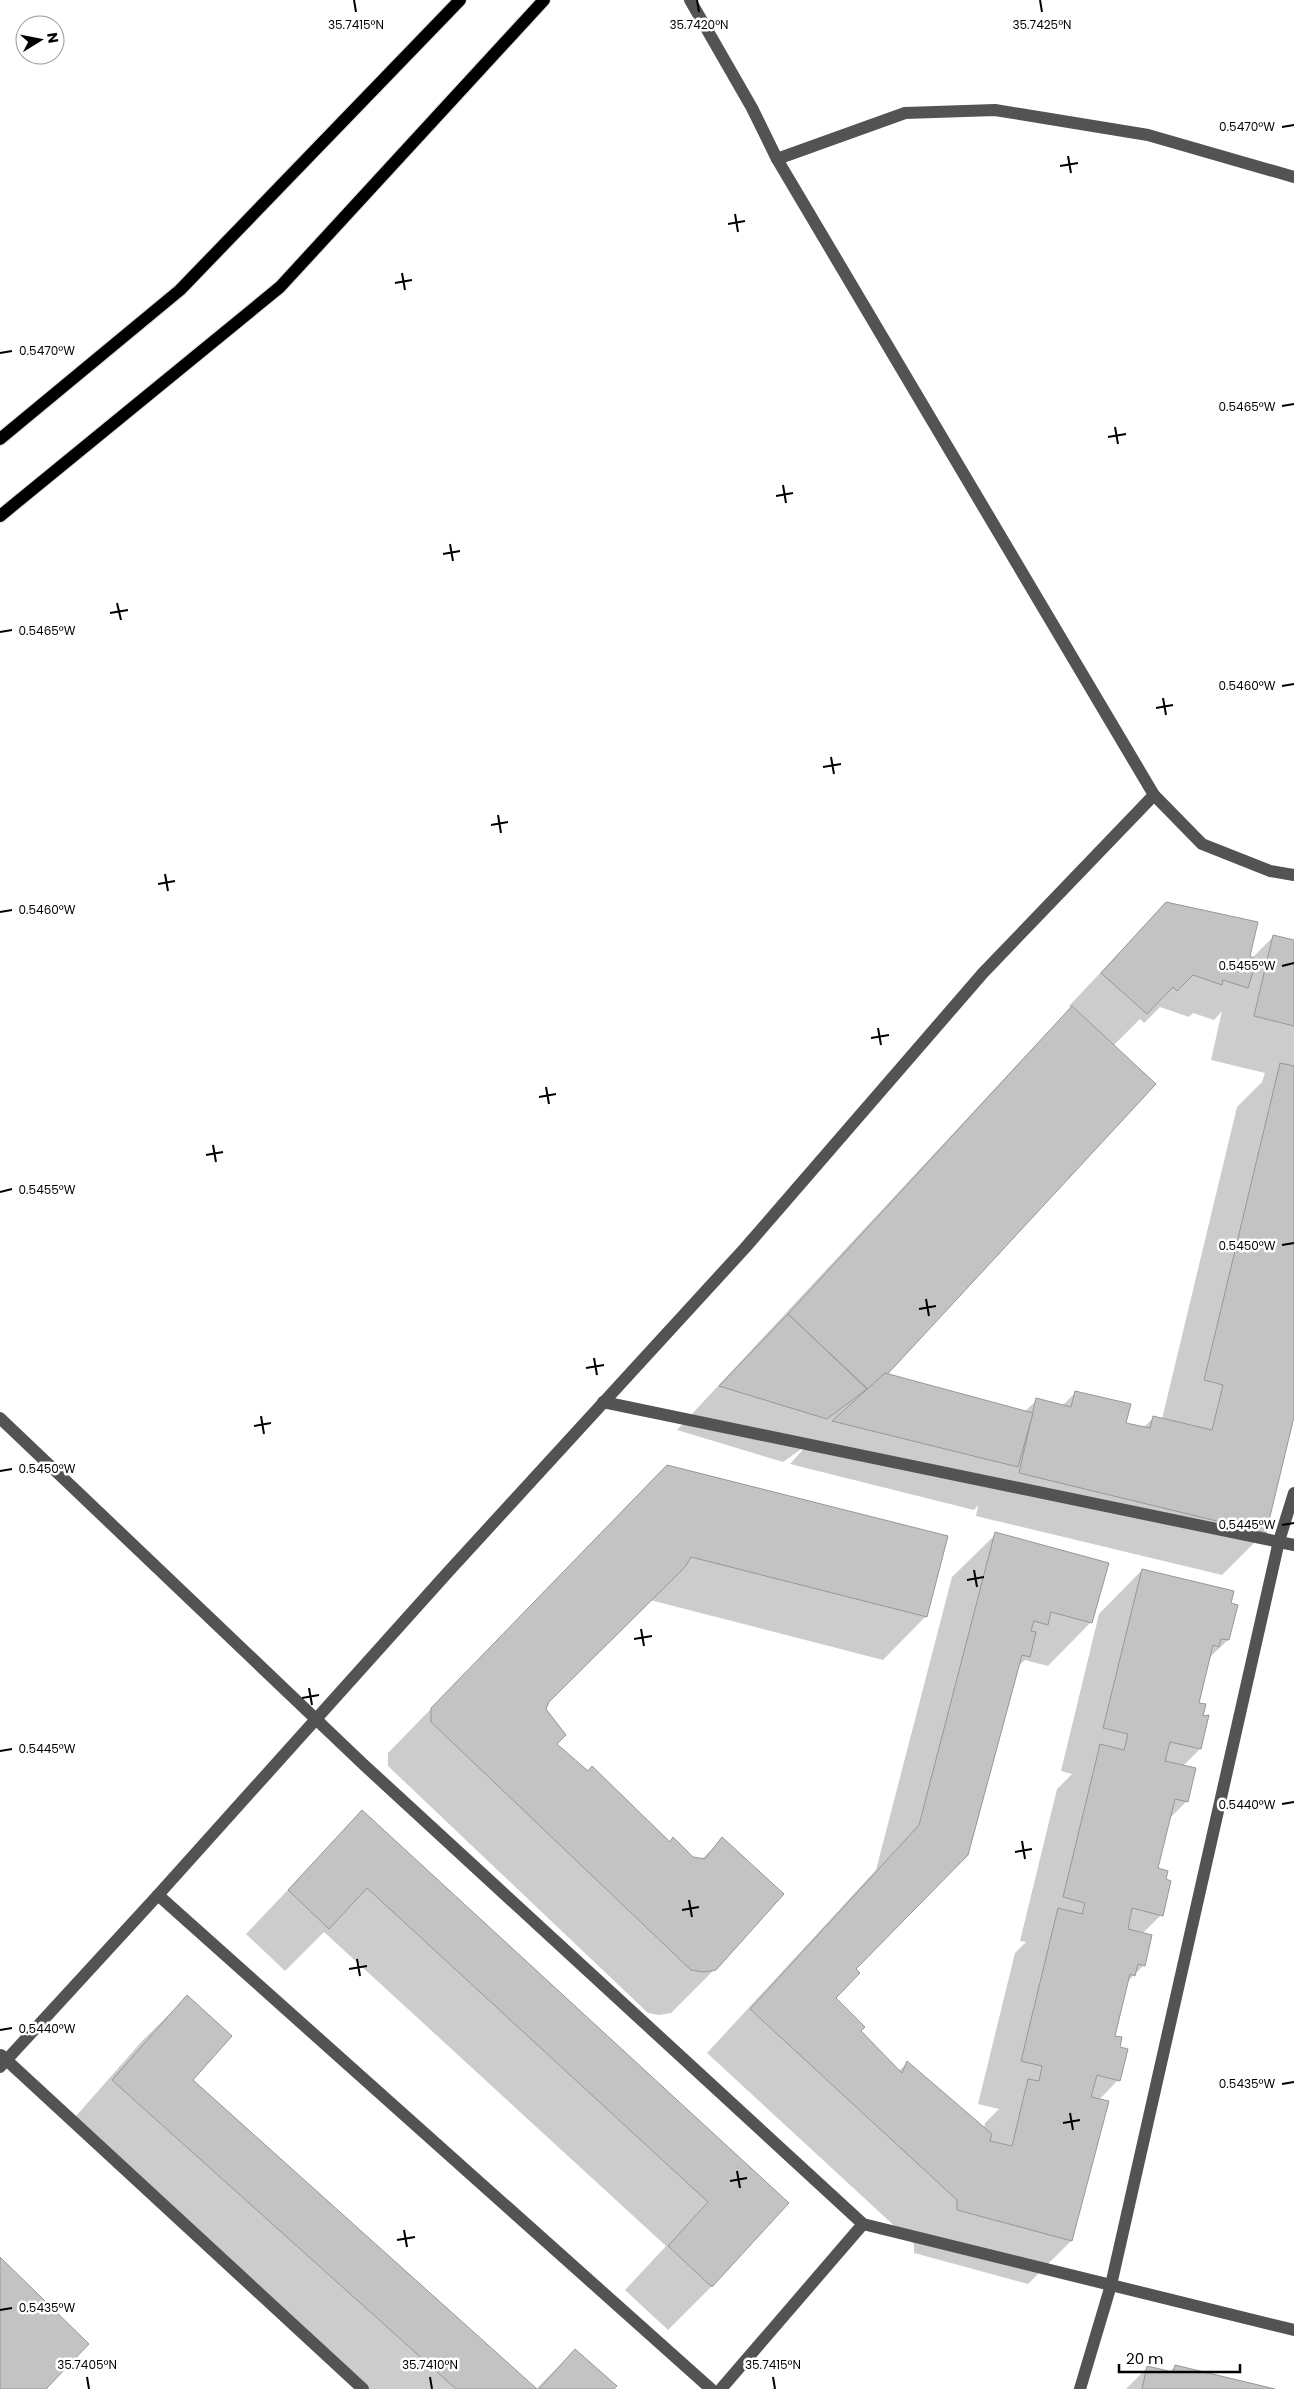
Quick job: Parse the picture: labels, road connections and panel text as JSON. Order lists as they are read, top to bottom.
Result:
{
  "scale_bar": "20 m",
  "north": "right",
  "coordinates": [
    "35.7415°N",
    "35.7420°N",
    "35.7425°N",
    "0.5470°W",
    "0.5465°W",
    "0.5460°W",
    "0.5455°W",
    "0.5450°W",
    "0.5445°W",
    "0.5440°W",
    "0.5435°W",
    "35.7405°N",
    "35.7410°N"
  ]
}
